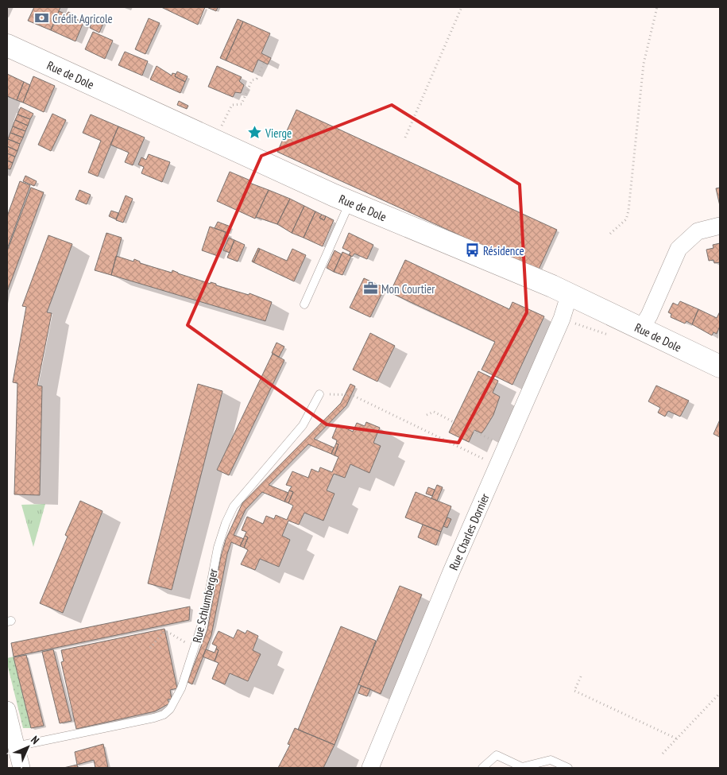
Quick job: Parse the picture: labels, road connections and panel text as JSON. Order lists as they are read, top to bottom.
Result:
{
  "streets": {
    "main road": ["Rue de Dole"],
    "street": ["Rue Charles Dornier"],
    "lane": ["Rue Schlumberger"]
  },
  "crossings": [
    ["Rue de Dole", "Rue Charles Dornier"]
  ],
  "places": {
    "bank": ["Crédit Agricole"],
    "place": ["Vierge"],
    "bus stop": ["Résidence"],
    "office": ["Mon Courtier"]
  },
  "north": "top right"
}
